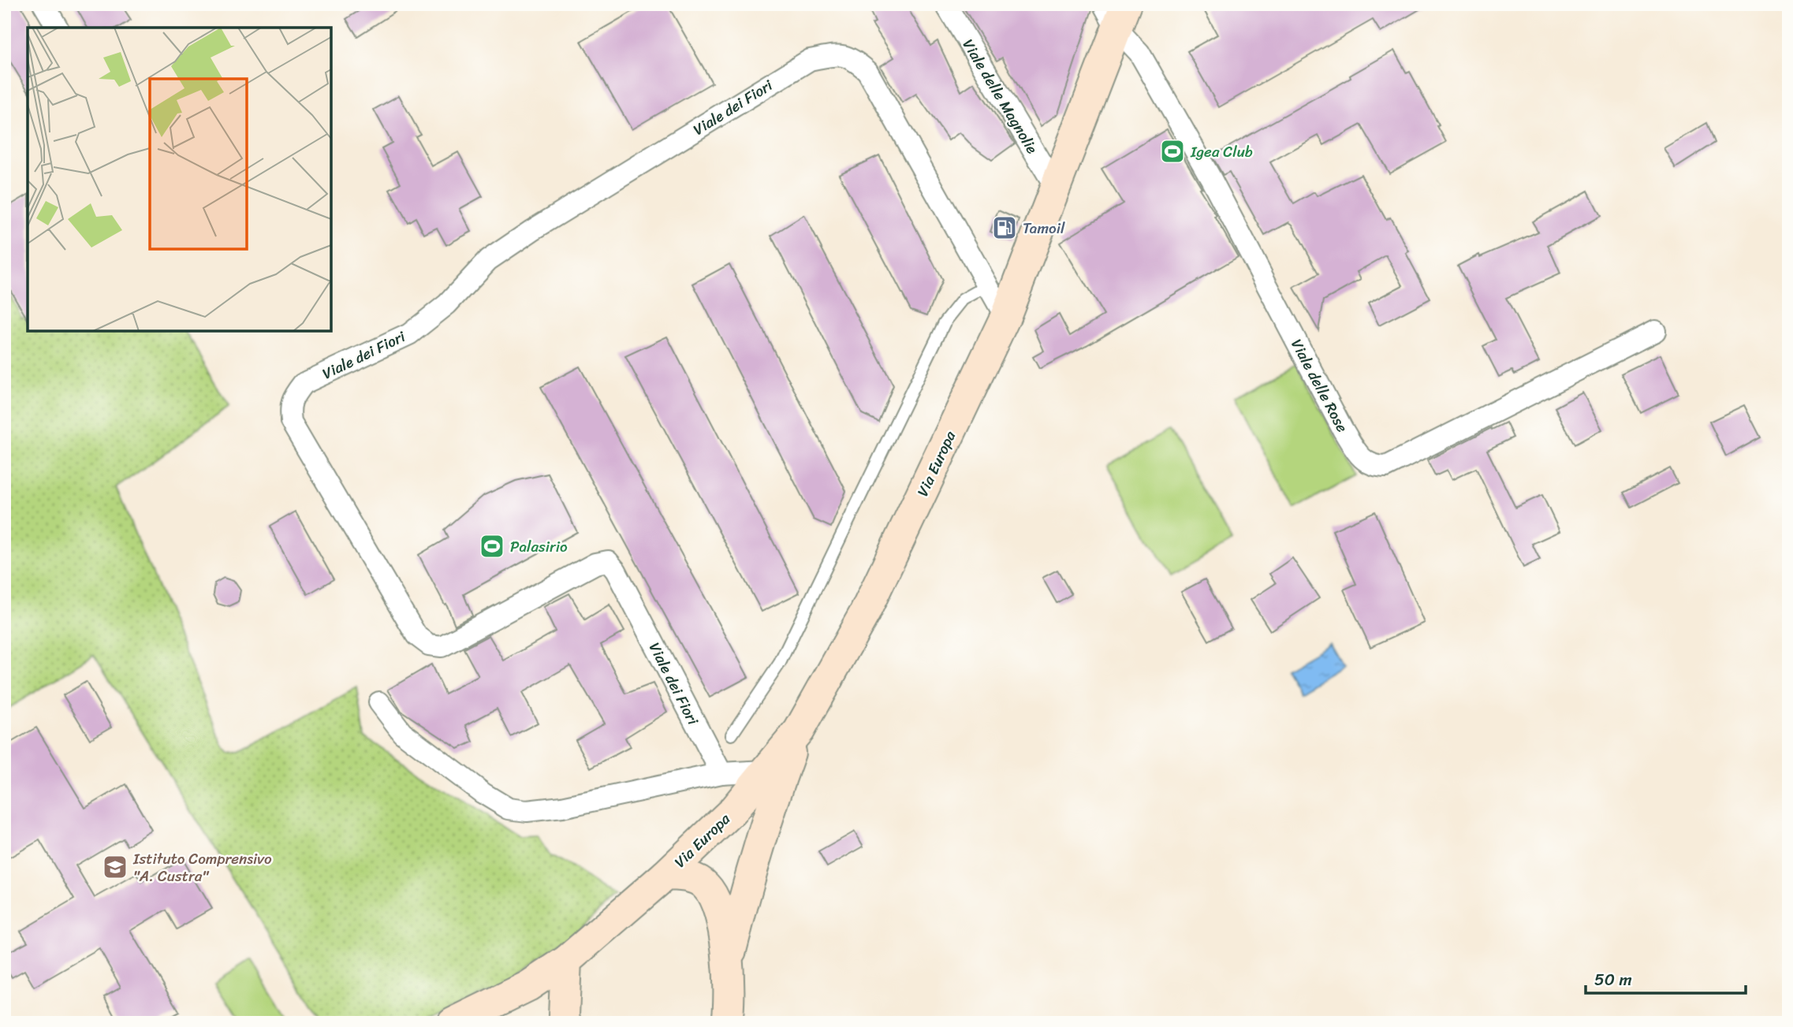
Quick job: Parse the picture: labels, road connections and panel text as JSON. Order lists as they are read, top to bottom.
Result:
{
  "streets": {
    "street": [
      "Viale delle Magnolie",
      "Viale dei Fiori",
      "Viale delle Rose",
      "Via Europa"
    ]
  },
  "crossings": [
    ["Viale delle Magnolie", "Via Europa"],
    ["Viale dei Fiori", "Via Europa"],
    ["Viale delle Rose", "Via Europa"]
  ],
  "places": {
    "sports": ["Igea Club", "Palasirio"],
    "fuel station": ["Tamoil"],
    "school or university": ["Istituto Comprensivo \"A. Custra\""]
  },
  "scale_bar": "50 m"
}
